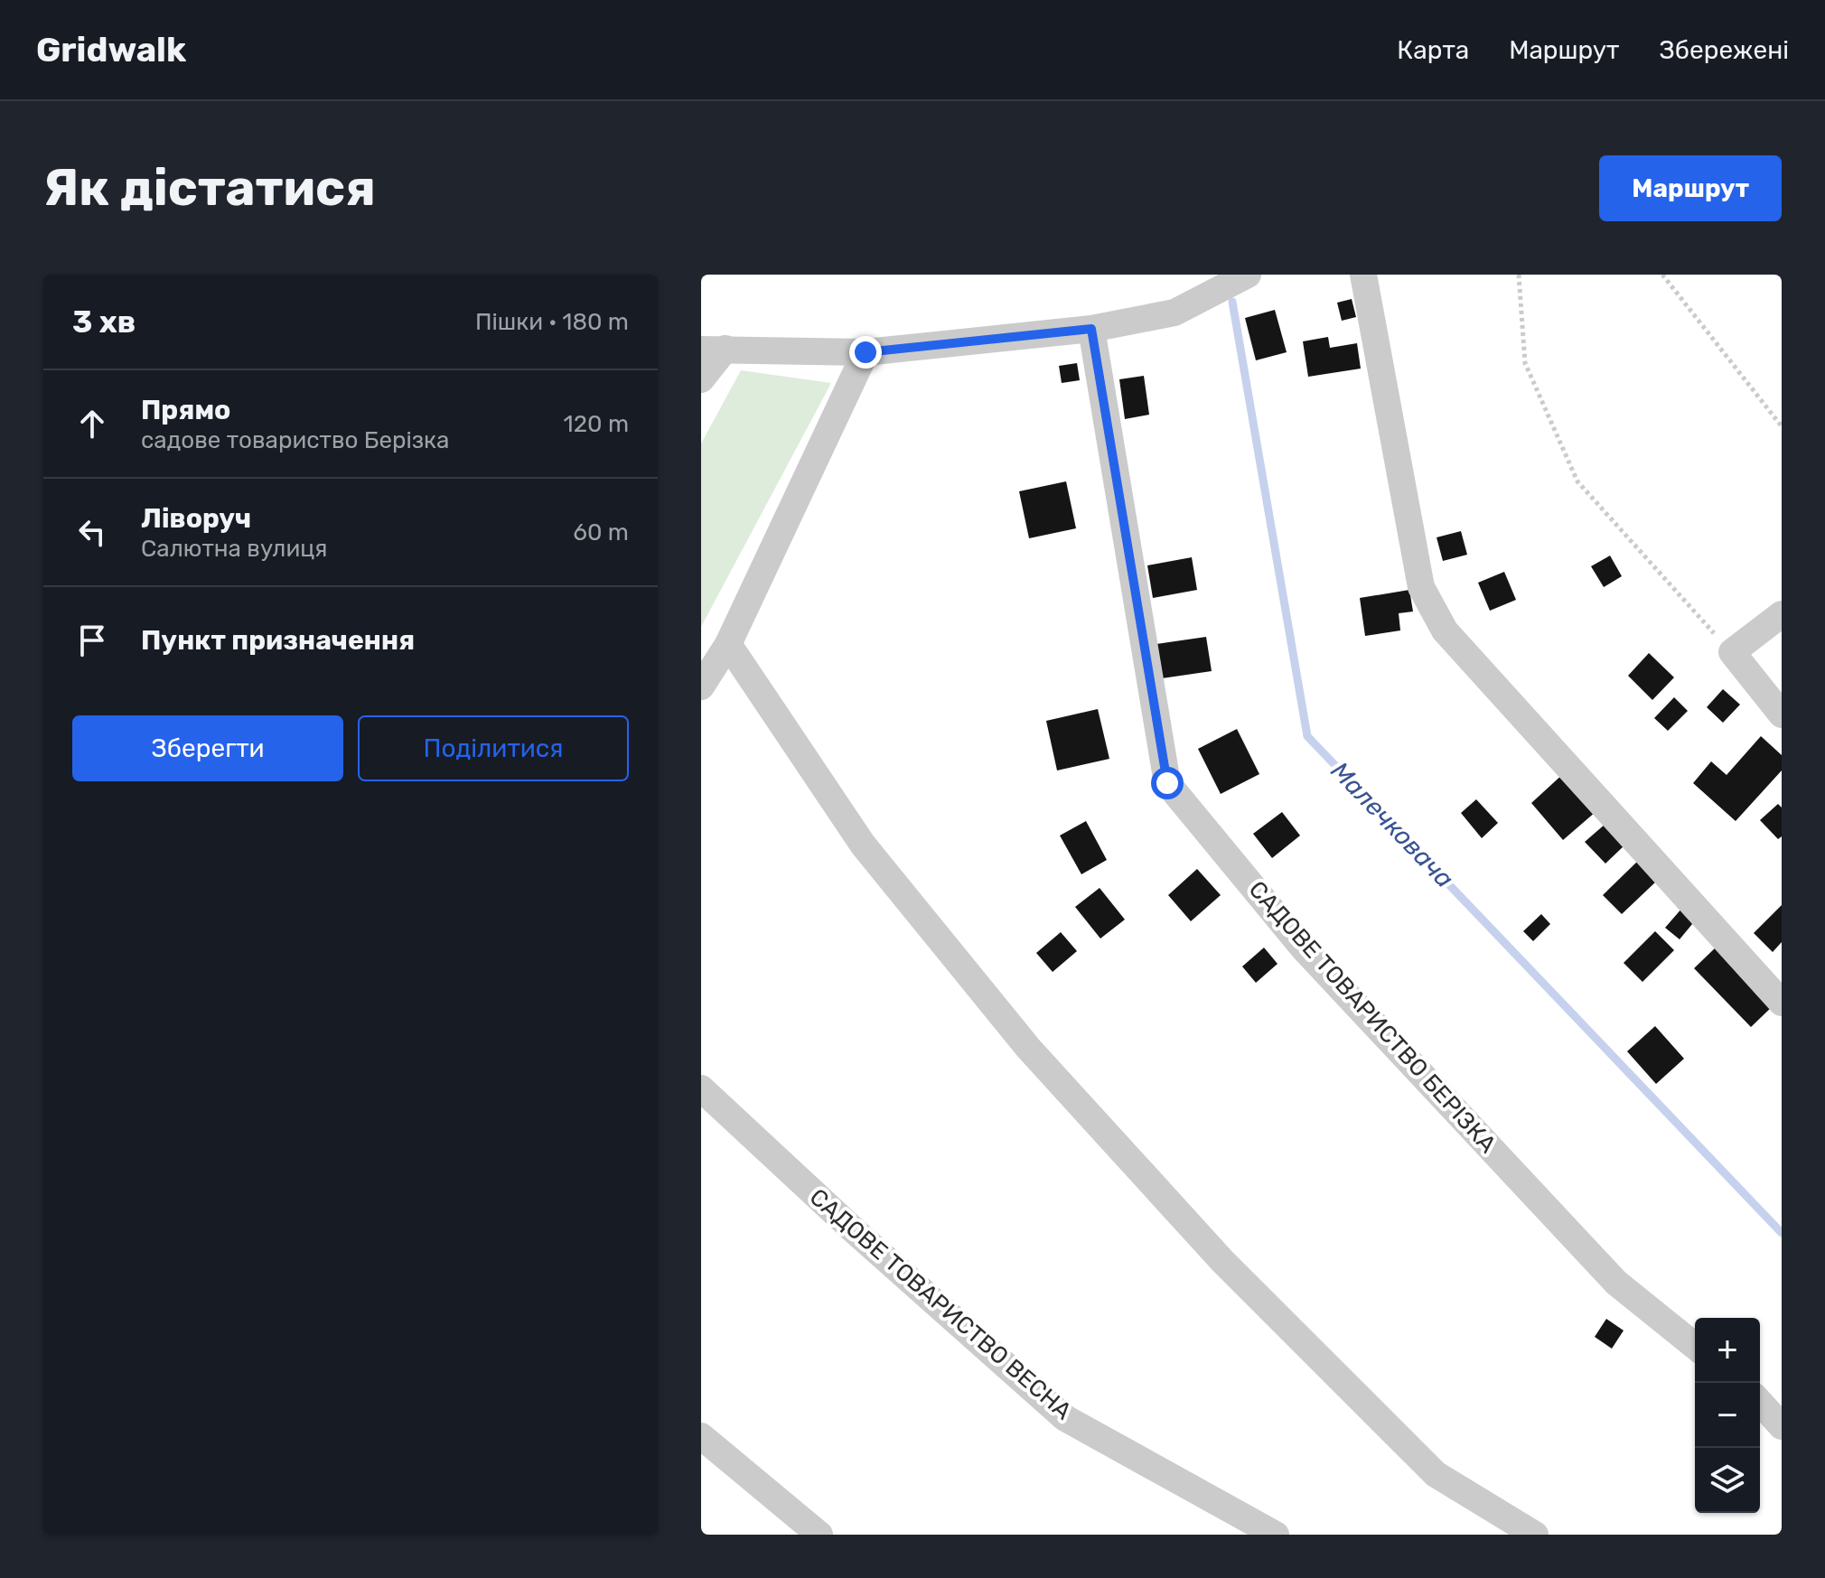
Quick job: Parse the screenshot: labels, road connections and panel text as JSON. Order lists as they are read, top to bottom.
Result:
{
  "streets": {
    "street": ["САДОВЕ ТОВАРИСТВО БЕРІЗКА", "САДОВЕ ТОВАРИСТВО ВЕСНА"]
  },
  "water": ["Малечковача"],
  "page": {
    "header": "Gridwalk",
    "nav": ["Карта", "Маршрут", "Збережені"],
    "buttons": [
      "Маршрут",
      ["Зберегти", "Поділитися"]
    ],
    "title": "Як дістатися",
    "heading": ["3 хв", "Пішки · 180 m"],
    "list": [
      ["Прямо", "садове товариство Берізка", "120 m"],
      ["Ліворуч", "Салютна вулиця", "60 m"],
      "Пункт призначення"
    ],
    "map_buttons": ["+", "−"]
  }
}
